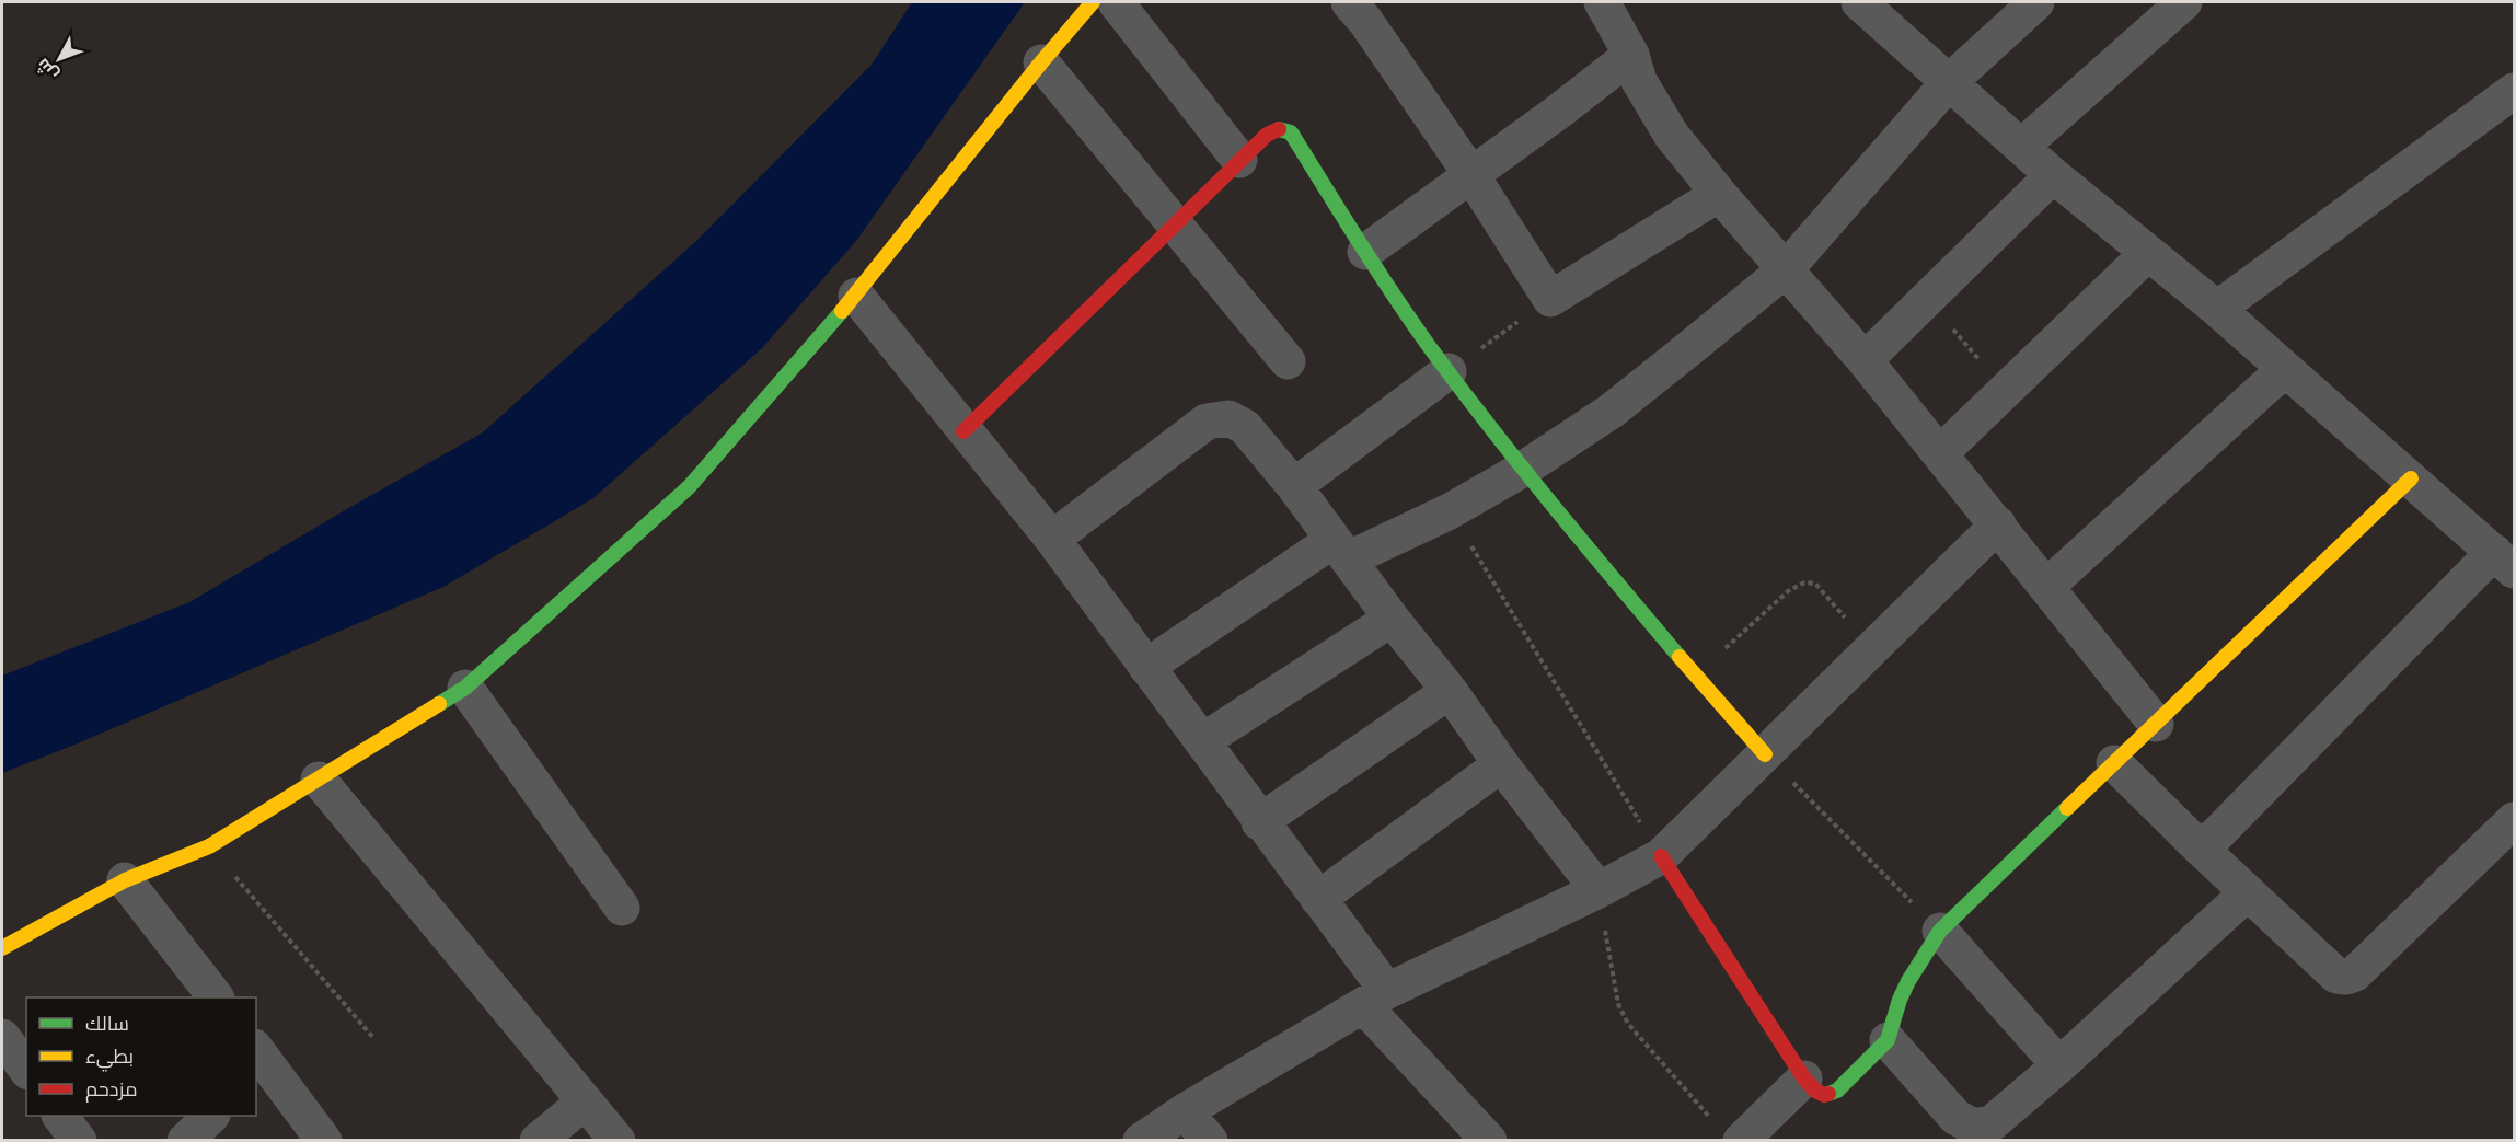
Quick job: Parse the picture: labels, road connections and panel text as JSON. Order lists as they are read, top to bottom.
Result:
{
  "legend": ["سالك", "بطيء", "مزدحم"],
  "north": "bottom left"
}
